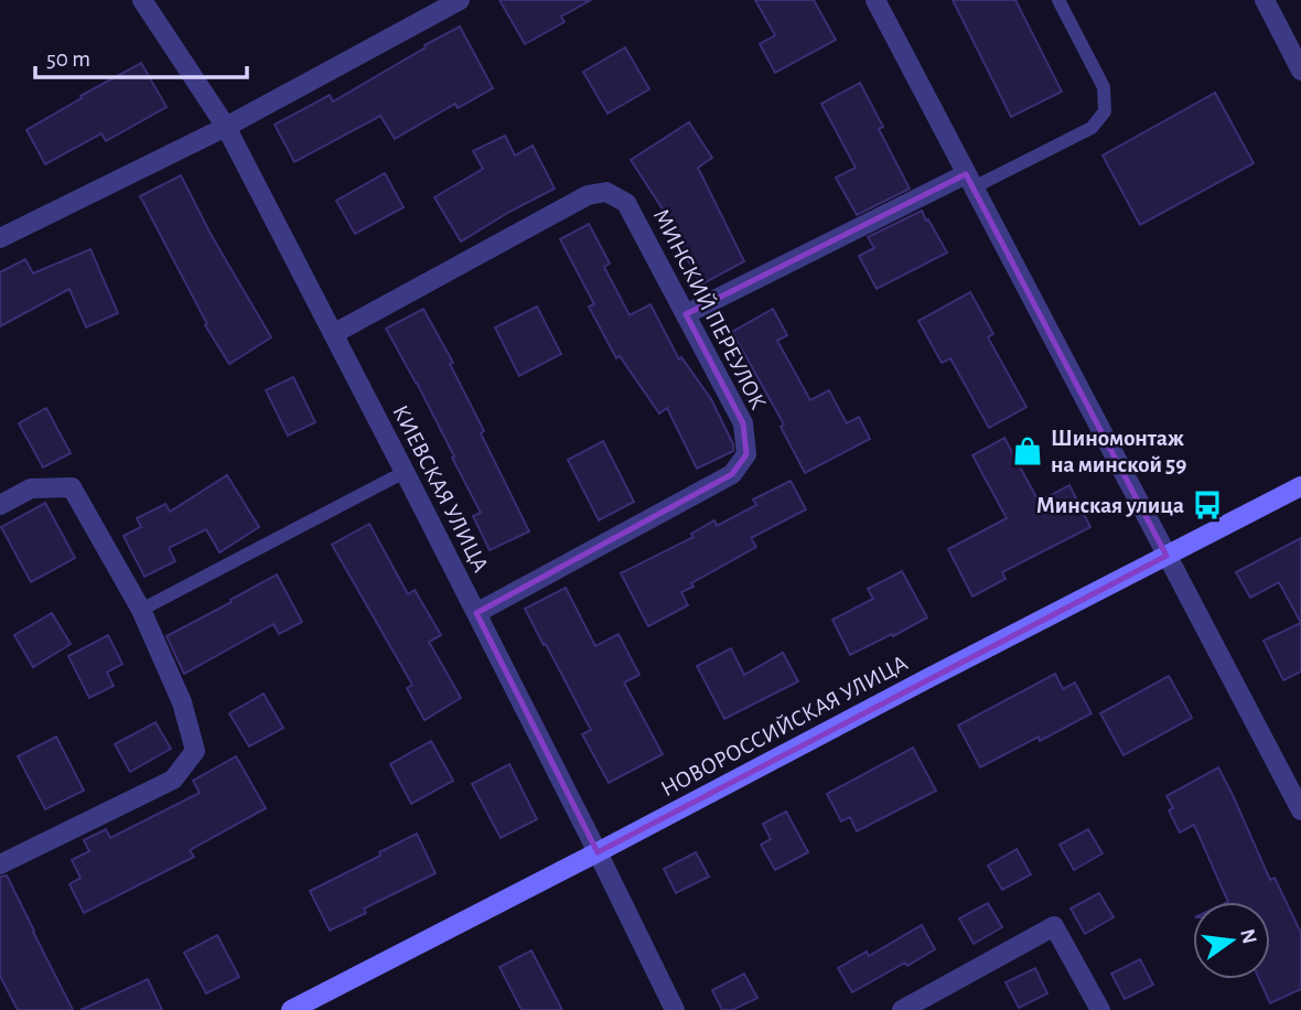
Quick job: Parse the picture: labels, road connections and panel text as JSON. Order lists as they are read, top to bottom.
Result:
{
  "streets": {
    "main road": ["НОВОРОССИЙСКАЯ УЛИЦА"],
    "street": ["МИНСКИЙ ПЕРЕУЛОК", "КИЕВСКАЯ УЛИЦА"]
  },
  "crossings": [
    ["МИНСКИЙ ПЕРЕУЛОК", "КИЕВСКАЯ УЛИЦА"],
    ["КИЕВСКАЯ УЛИЦА", "НОВОРОССИЙСКАЯ УЛИЦА"]
  ],
  "places": {
    "shop": ["Шиномонтаж на минской 59"],
    "bus stop": ["Минская улица"]
  },
  "scale_bar": "50 m",
  "north": "right"
}
